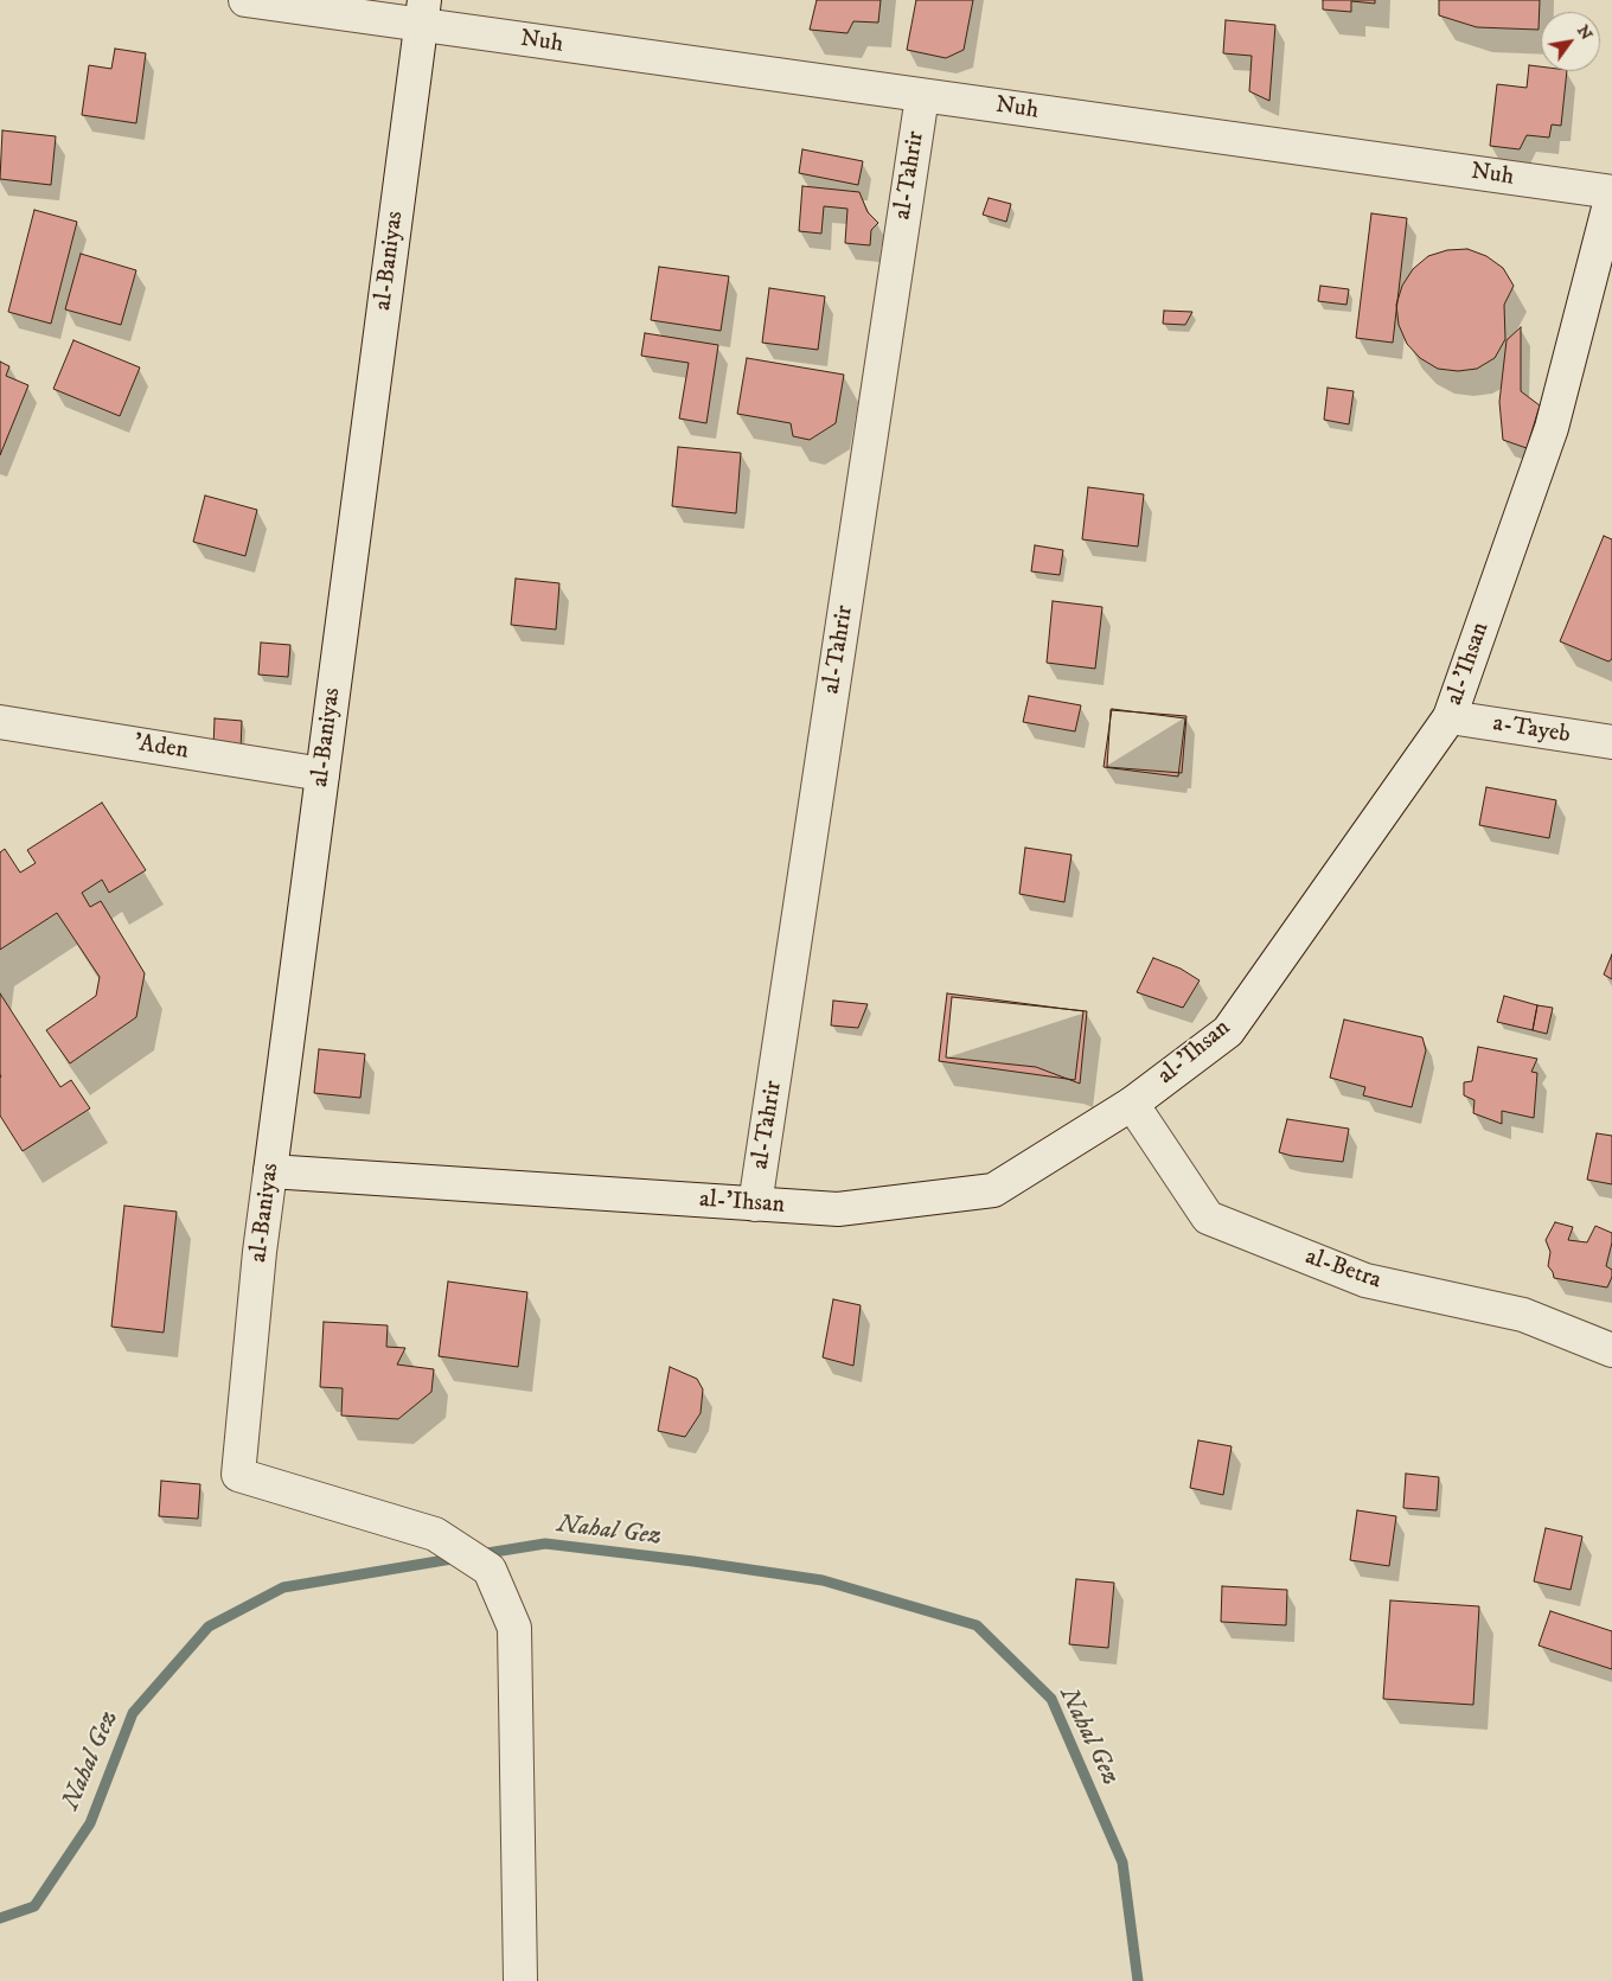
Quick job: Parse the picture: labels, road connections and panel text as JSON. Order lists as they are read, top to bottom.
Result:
{
  "streets": {
    "street": [
      "Nuh",
      "al-Tahrir",
      "al-Baniyas",
      "al-'Ihsan",
      "a-Tayeb",
      "'Aden",
      "al-Betra"
    ]
  },
  "crossings": [
    ["Nuh", "al-Tahrir"],
    ["Nuh", "al-Baniyas"],
    ["Nuh", "al-'Ihsan"],
    ["al-Tahrir", "al-'Ihsan"],
    ["al-Baniyas", "al-'Ihsan"],
    ["al-Baniyas", "'Aden"],
    ["al-'Ihsan", "a-Tayeb"],
    ["al-'Ihsan", "al-Betra"]
  ],
  "water": ["Nahal Gez"],
  "north": "top right"
}
